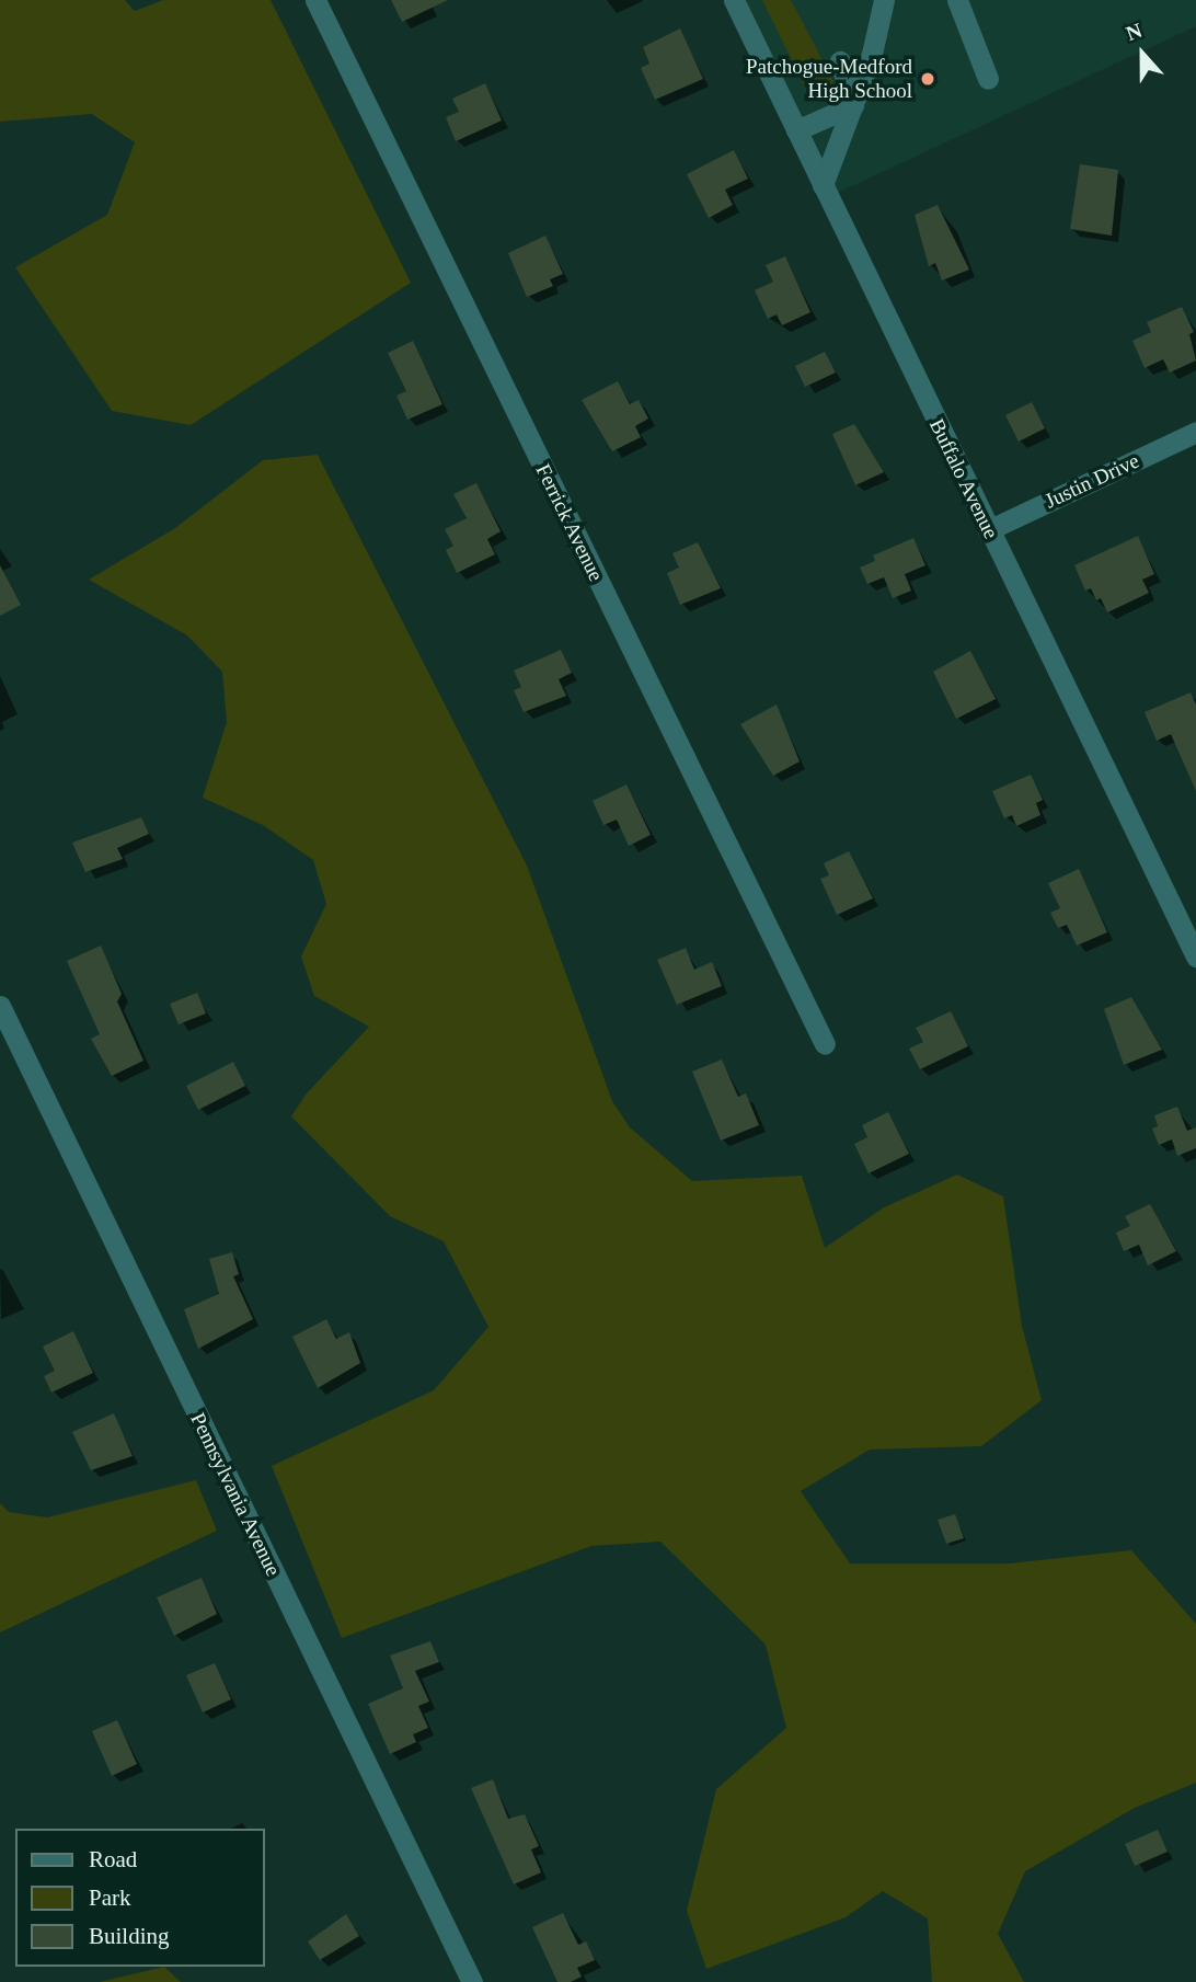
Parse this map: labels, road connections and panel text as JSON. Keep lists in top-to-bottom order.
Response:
{
  "streets": {
    "street": [
      "Buffalo Avenue",
      "Justin Drive",
      "Ferrick Avenue",
      "Pennsylvania Avenue"
    ]
  },
  "crossings": [
    ["Buffalo Avenue", "Justin Drive"]
  ],
  "places": ["Patchogue-Medford High School"],
  "legend": ["Road", "Park", "Building"],
  "north": "top"
}
